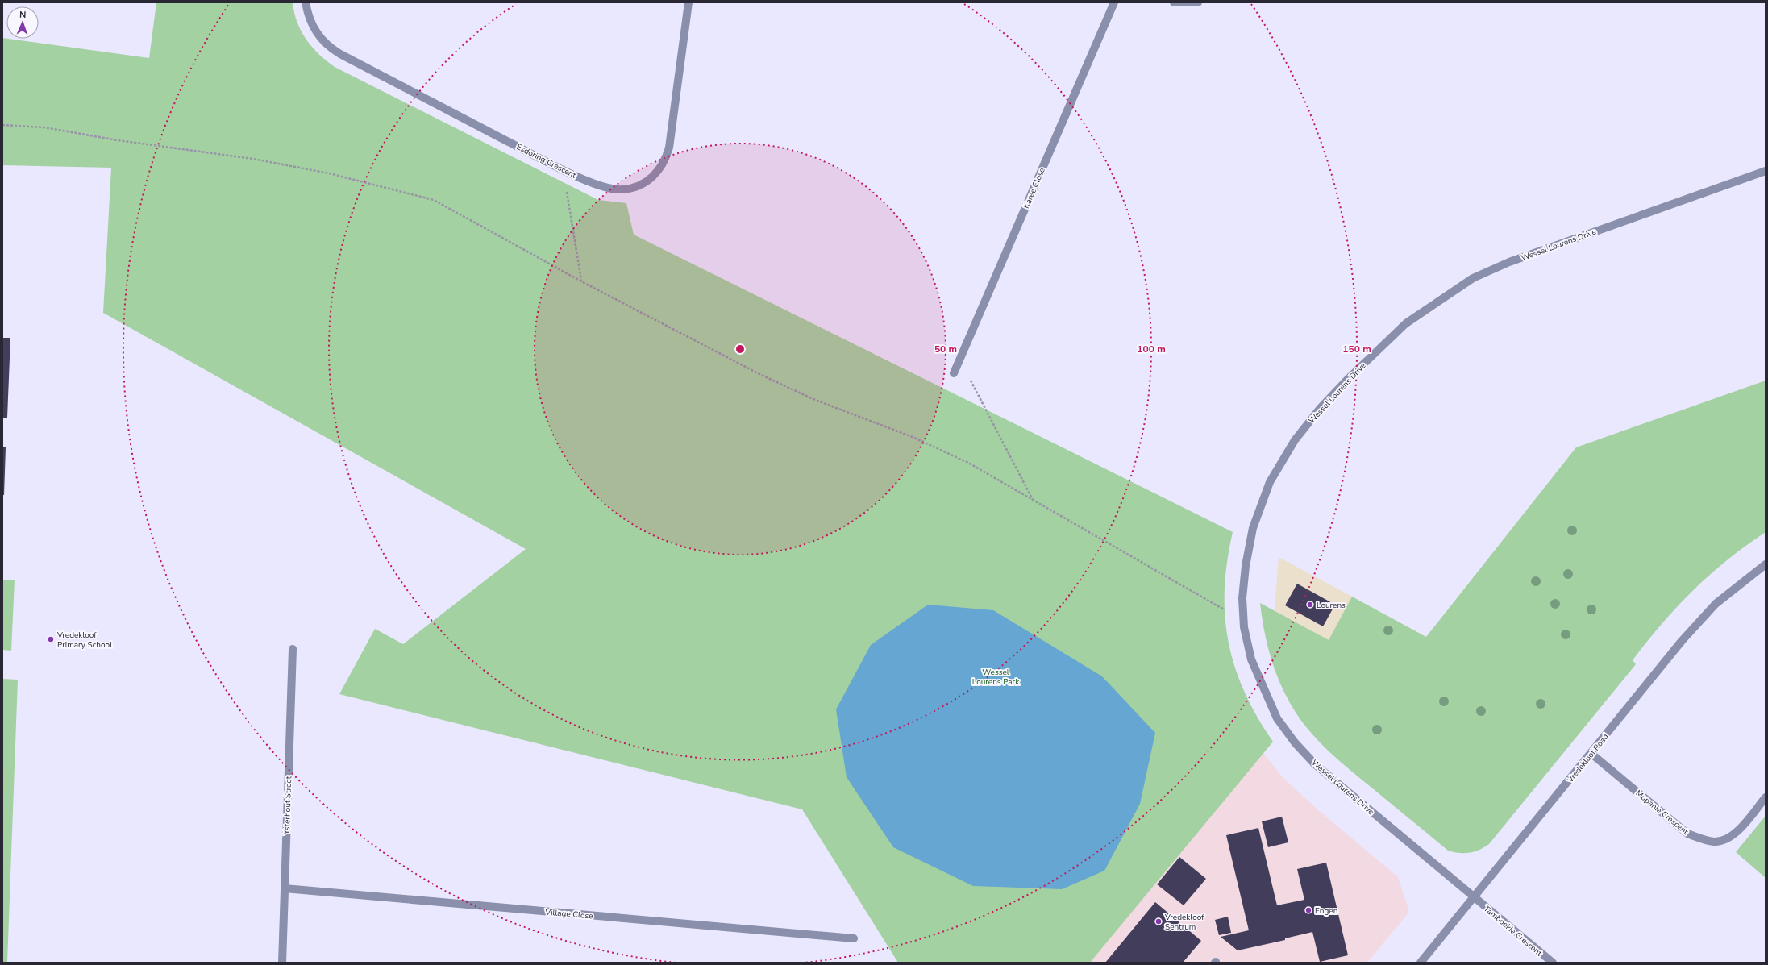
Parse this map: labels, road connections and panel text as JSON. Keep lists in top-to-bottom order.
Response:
{
  "streets": {
    "street": [
      "Esdoring Crescent",
      "Karee Close",
      "Wessel Lourens Drive",
      "Vredekloof Road",
      "Ysterhout Street",
      "Mopanie Crescent",
      "Village Close",
      "Tamboekie Crescent"
    ]
  },
  "crossings": [
    ["Wessel Lourens Drive", "Vredekloof Road"],
    ["Wessel Lourens Drive", "Tamboekie Crescent"],
    ["Vredekloof Road", "Mopanie Crescent"],
    ["Vredekloof Road", "Tamboekie Crescent"],
    ["Ysterhout Street", "Village Close"]
  ],
  "parks": ["Wessel Lourens Park"],
  "places": [
    "Lourens",
    "Vredekloof Primary School",
    "Engen",
    "Vredekloof Sentrum"
  ],
  "north": "top",
  "rings": ["50 m", "100 m", "150 m"]
}
